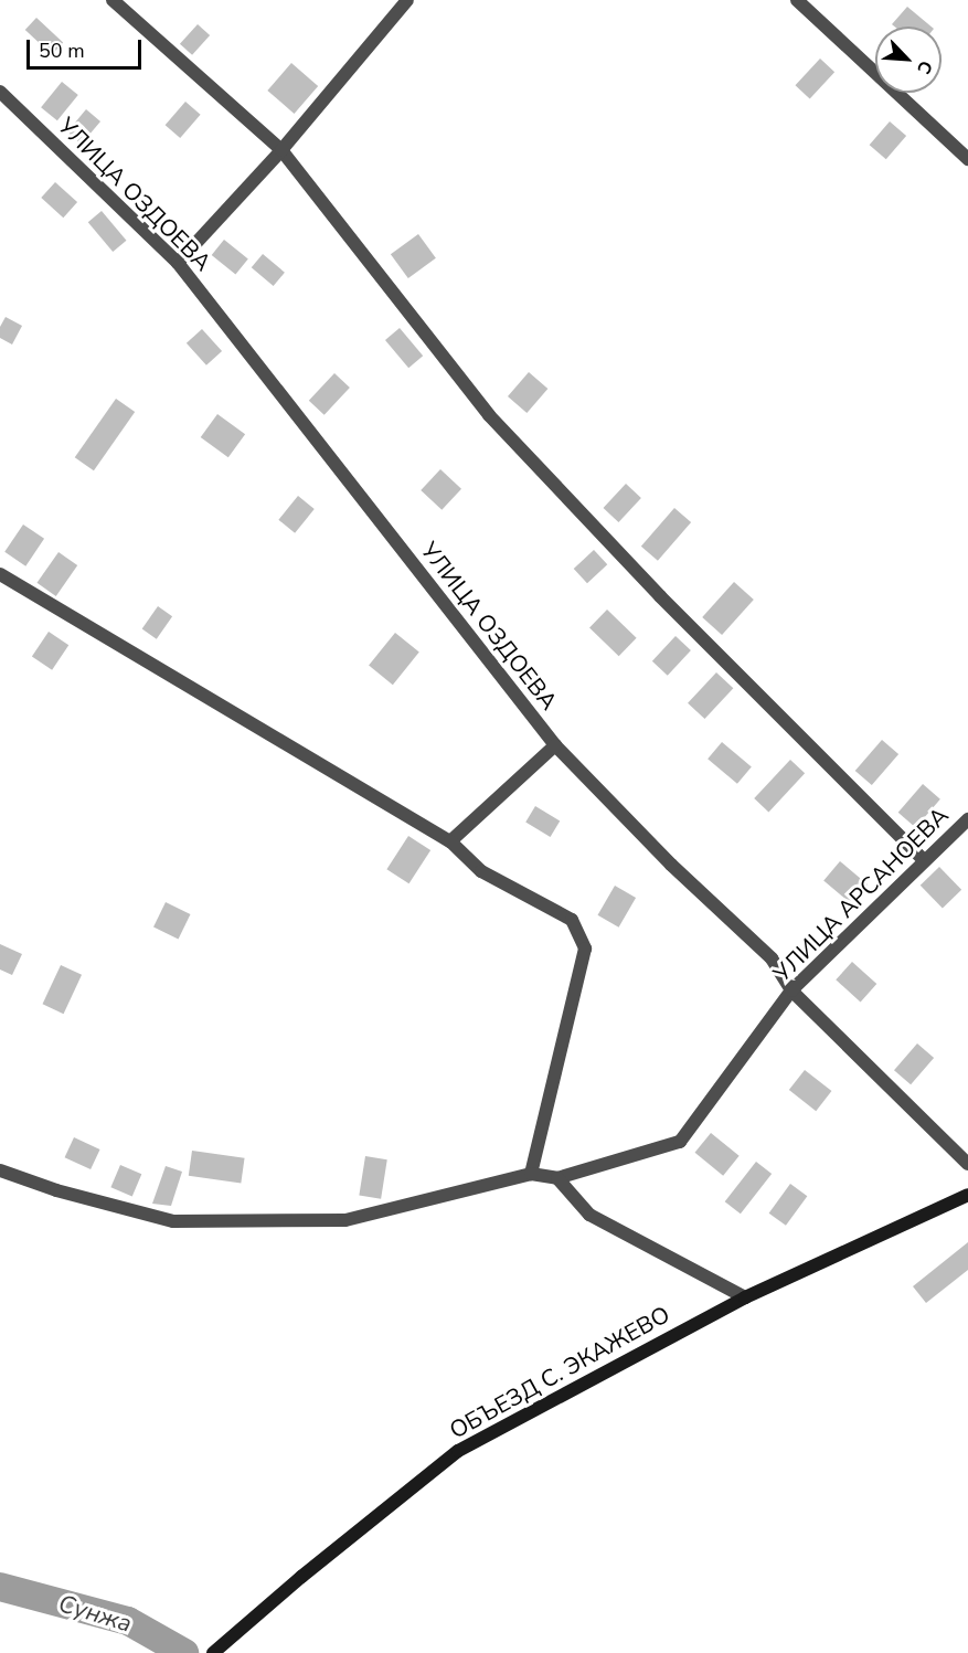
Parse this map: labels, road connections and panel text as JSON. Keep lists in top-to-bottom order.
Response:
{
  "streets": {
    "main road": ["ОБЪЕЗД С. ЭКАЖЕВО"],
    "street": ["УЛИЦА ОЗДОЕВА", "УЛИЦА АРСАНОЕВА"]
  },
  "crossings": [
    ["УЛИЦА ОЗДОЕВА", "УЛИЦА АРСАНОЕВА"]
  ],
  "water": ["Сунжа"],
  "scale_bar": "50 m",
  "north": "bottom right"
}
